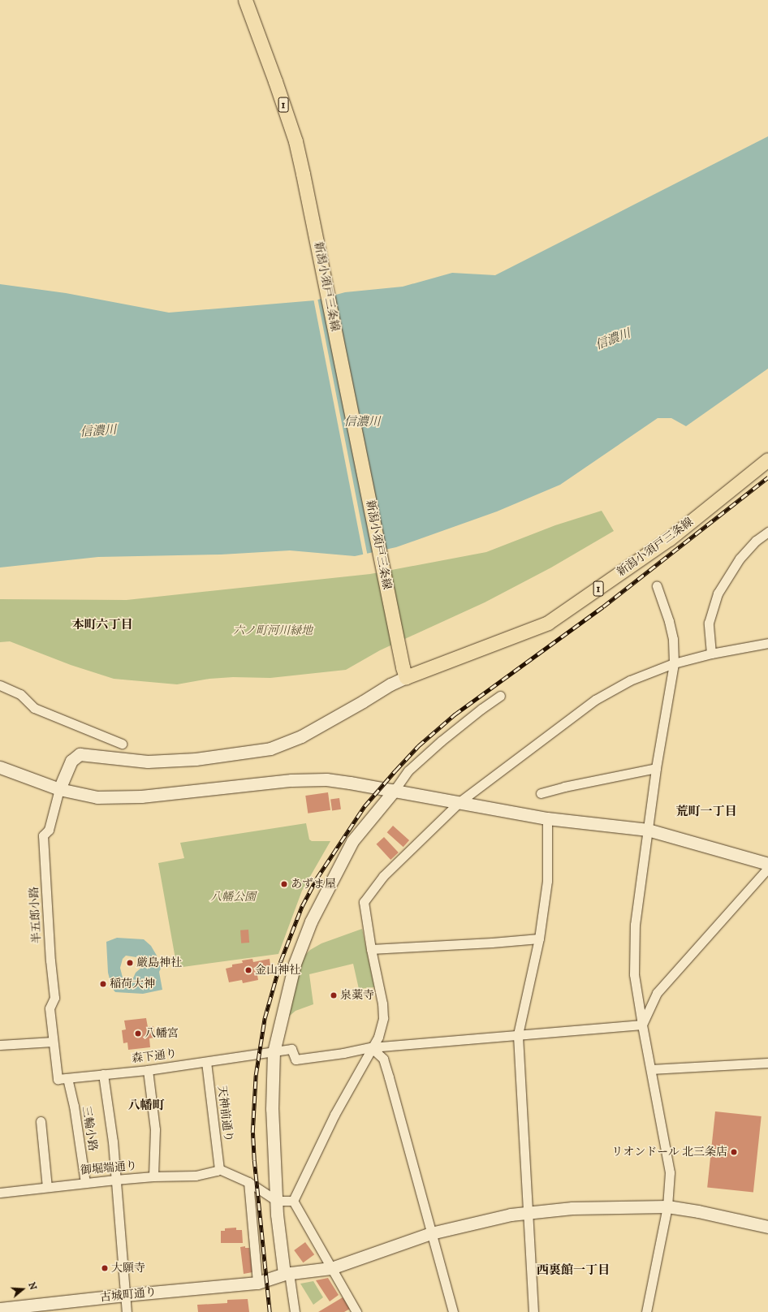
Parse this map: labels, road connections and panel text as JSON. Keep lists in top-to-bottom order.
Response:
{
  "streets": {
    "main road": ["1", "新潟小須戸三条線"],
    "street": [
      "半五郎小路",
      "森下通り",
      "天神前通り",
      "三輪小路",
      "御堀端通り",
      "古城町通り"
    ]
  },
  "crossings": [
    ["森下通り", "天神前通り"],
    ["森下通り", "三輪小路"],
    ["天神前通り", "御堀端通り"],
    ["三輪小路", "御堀端通り"]
  ],
  "districts": [
    "本町六丁目",
    "荒町一丁目",
    "八幡町",
    "西裏館一丁目"
  ],
  "water": ["信濃川"],
  "parks": ["六ノ町河川緑地", "八幡公園"],
  "places": [
    "あずま屋",
    "厳島神社",
    "金山神社",
    "稲荷大神",
    "泉薬寺",
    "八幡宮",
    "リオンドール 北三条店",
    "大願寺"
  ],
  "north": "right"
}
